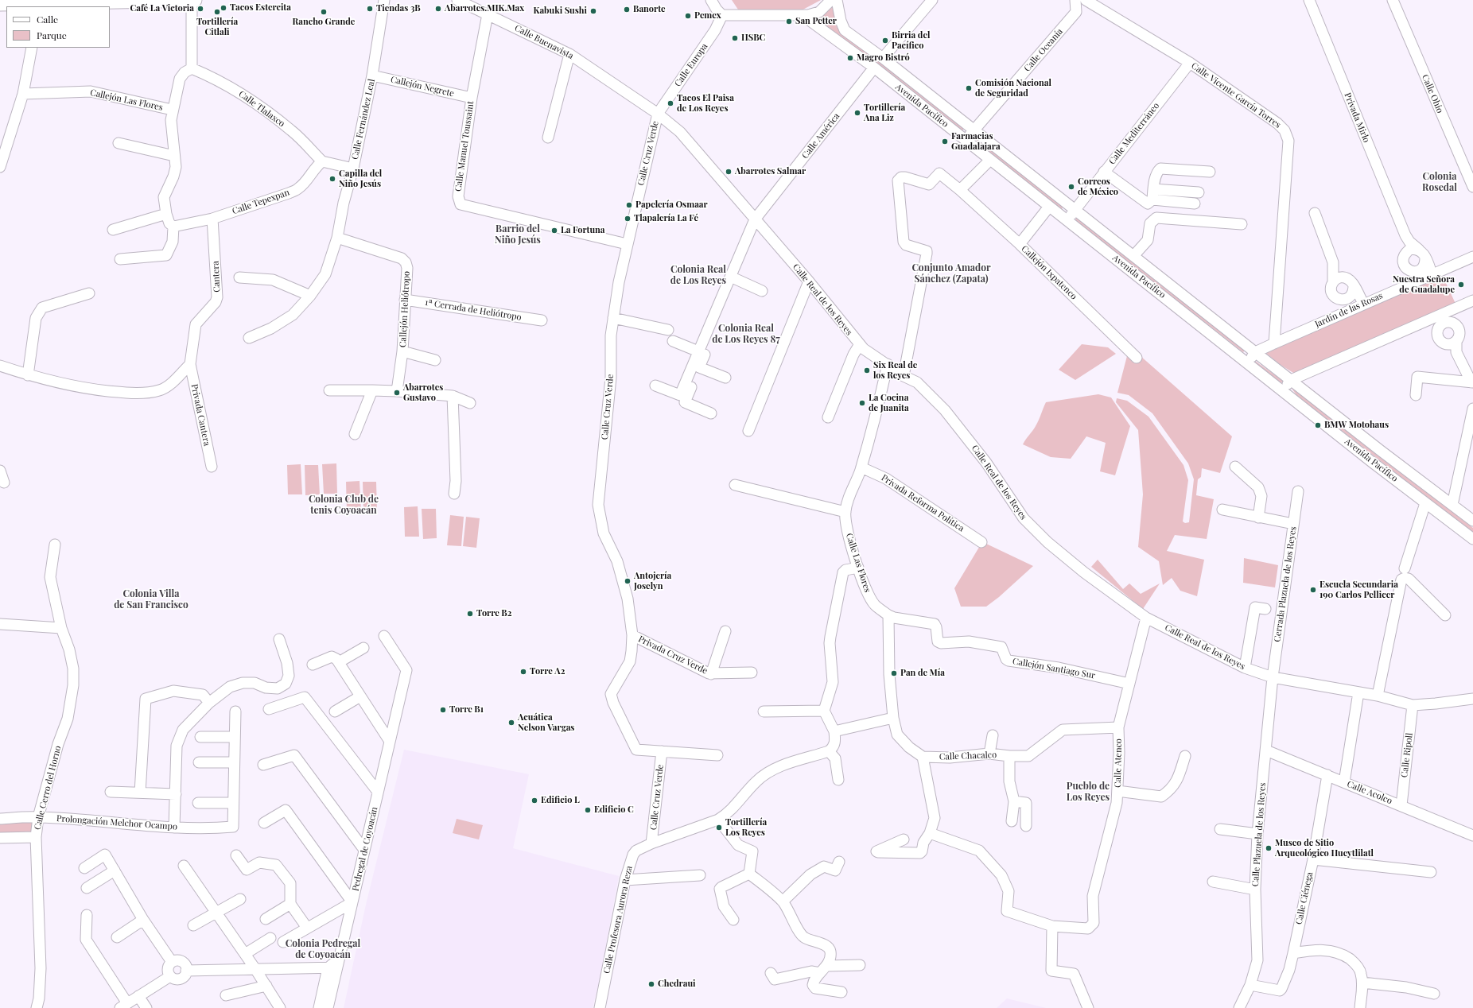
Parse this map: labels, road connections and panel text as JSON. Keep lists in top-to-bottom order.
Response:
{
  "streets": {
    "street": [
      "Calle Buenavista",
      "Calle Oceanía",
      "Calle Europa",
      "Callejón Negrete",
      "Calle Ohio",
      "Calle Vicente García Torres",
      "Callejón Las Flores",
      "Avenida Pacífico",
      "Calle Tlalaxco",
      "Privada Mirlo",
      "Calle Fernández Leal",
      "Calle Mediterráneo",
      "Calle América",
      "Calle Manuel Toussaint",
      "Calle Cruz Verde",
      "Calle Tepexpan",
      "Callejón Ixpatenco",
      "Cantera",
      "Calle Real de los Reyes",
      "Callejón Heliótropo",
      "1ª Cerrada de Heliótropo",
      "Jardín de las Rosas",
      "Privada Cantera",
      "Privada Reforma Política",
      "Calle Las Flores",
      "Cerrada Plazuela de los Reyes",
      "Privada Cruz Verde",
      "Callejón Santiago Sur",
      "Calle Ripoll",
      "Calle Chacalco",
      "Calle Atenco",
      "Calle Cerro del Horno",
      "Calle Acolco",
      "Prolongación Melchor Ocampo",
      "Calle Plazuela de los Reyes",
      "Pedregal de Coyoacán",
      "Calle Ciénega",
      "Calle Profesora Aurora Reza"
    ]
  },
  "crossings": [
    ["Calle Buenavista", "Calle Europa"],
    ["Calle Buenavista", "Calle Manuel Toussaint"],
    ["Calle Buenavista", "Calle Cruz Verde"],
    ["Calle Buenavista", "Calle Real de los Reyes"],
    ["Calle Oceanía", "Avenida Pacífico"],
    ["Calle Europa", "Calle Cruz Verde"],
    ["Calle Europa", "Calle Real de los Reyes"],
    ["Callejón Negrete", "Calle Fernández Leal"],
    ["Callejón Negrete", "Calle Manuel Toussaint"],
    ["Calle Vicente García Torres", "Calle Mediterráneo"],
    ["Calle Vicente García Torres", "Jardín de las Rosas"],
    ["Avenida Pacífico", "Calle Mediterráneo"],
    ["Avenida Pacífico", "Calle América"],
    ["Avenida Pacífico", "Jardín de las Rosas"],
    ["Calle Tlalaxco", "Calle Tepexpan"],
    ["Privada Mirlo", "Jardín de las Rosas"],
    ["Calle Fernández Leal", "Callejón Heliótropo"],
    ["Calle América", "Calle Real de los Reyes"],
    ["Calle Manuel Toussaint", "Calle Cruz Verde"],
    ["Calle Cruz Verde", "Calle Real de los Reyes"],
    ["Calle Cruz Verde", "Privada Cruz Verde"],
    ["Calle Cruz Verde", "Calle Profesora Aurora Reza"],
    ["Calle Tepexpan", "Cantera"],
    ["Callejón Ixpatenco", "Calle Real de los Reyes"],
    ["Cantera", "Privada Cantera"],
    ["Calle Real de los Reyes", "Calle Las Flores"],
    ["Calle Real de los Reyes", "Cerrada Plazuela de los Reyes"],
    ["Calle Real de los Reyes", "Calle Ripoll"],
    ["Calle Real de los Reyes", "Calle Atenco"],
    ["Calle Real de los Reyes", "Calle Plazuela de los Reyes"],
    ["Callejón Heliótropo", "1ª Cerrada de Heliótropo"],
    ["Privada Reforma Política", "Calle Las Flores"],
    ["Calle Las Flores", "Callejón Santiago Sur"],
    ["Cerrada Plazuela de los Reyes", "Calle Plazuela de los Reyes"],
    ["Callejón Santiago Sur", "Calle Atenco"],
    ["Calle Ripoll", "Calle Acolco"],
    ["Calle Chacalco", "Calle Atenco"],
    ["Calle Cerro del Horno", "Prolongación Melchor Ocampo"],
    ["Calle Acolco", "Calle Plazuela de los Reyes"],
    ["Calle Acolco", "Calle Ciénega"],
    ["Calle Plazuela de los Reyes", "Calle Ciénega"]
  ],
  "districts": [
    "Colonia Rosedal",
    "Barrio del Niño Jesús",
    "Conjunto Amador Sánchez (Zapata)",
    "Colonia Real de Los Reyes",
    "Colonia Real de Los Reyes 87",
    "Colonia Club de tenis Coyoacán",
    "Colonia Villa de San Francisco",
    "Pueblo de Los Reyes",
    "Colonia Pedregal de Coyoacán"
  ],
  "places": [
    "Tacos Estercita",
    "Café La Victoria",
    "Tiendas 3B",
    "Abarrotes.MIK.Max",
    "Banorte",
    "Kabuki Sushi",
    "Tortillería Citlali",
    "Rancho Grande",
    "Pemex",
    "San Petter",
    "HSBC",
    "Birria del Pacífico",
    "Magro Bistró",
    "Comisión Nacional de Seguridad",
    "Tacos El Paisa de Los Reyes",
    "Tortillería Ana Liz",
    "Farmacias Guadalajara",
    "Abarrotes Salmar",
    "Capilla del Niño Jesús",
    "Correos de México",
    "Papelería Osmaar",
    "Tlapalería La Fé",
    "La Fortuna",
    "Nuestra Señora de Guadalupe",
    "Six Real de los Reyes",
    "Abarrotes Gustavo",
    "La Cocina de Juanita",
    "BMW Motohaus",
    "Antojería Joselyn",
    "Escuela Secundaria 190 Carlos Pellicer",
    "Torre B2",
    "Torre A2",
    "Pan de Mía",
    "Torre B1",
    "Acuática Nelson Vargas",
    "Edificio L",
    "Edificio C",
    "Tortillería Los Reyes",
    "Museo de Sitio Arqueológico Hueytlilatl",
    "Chedraui"
  ],
  "legend": ["Calle", "Parque"]
}
